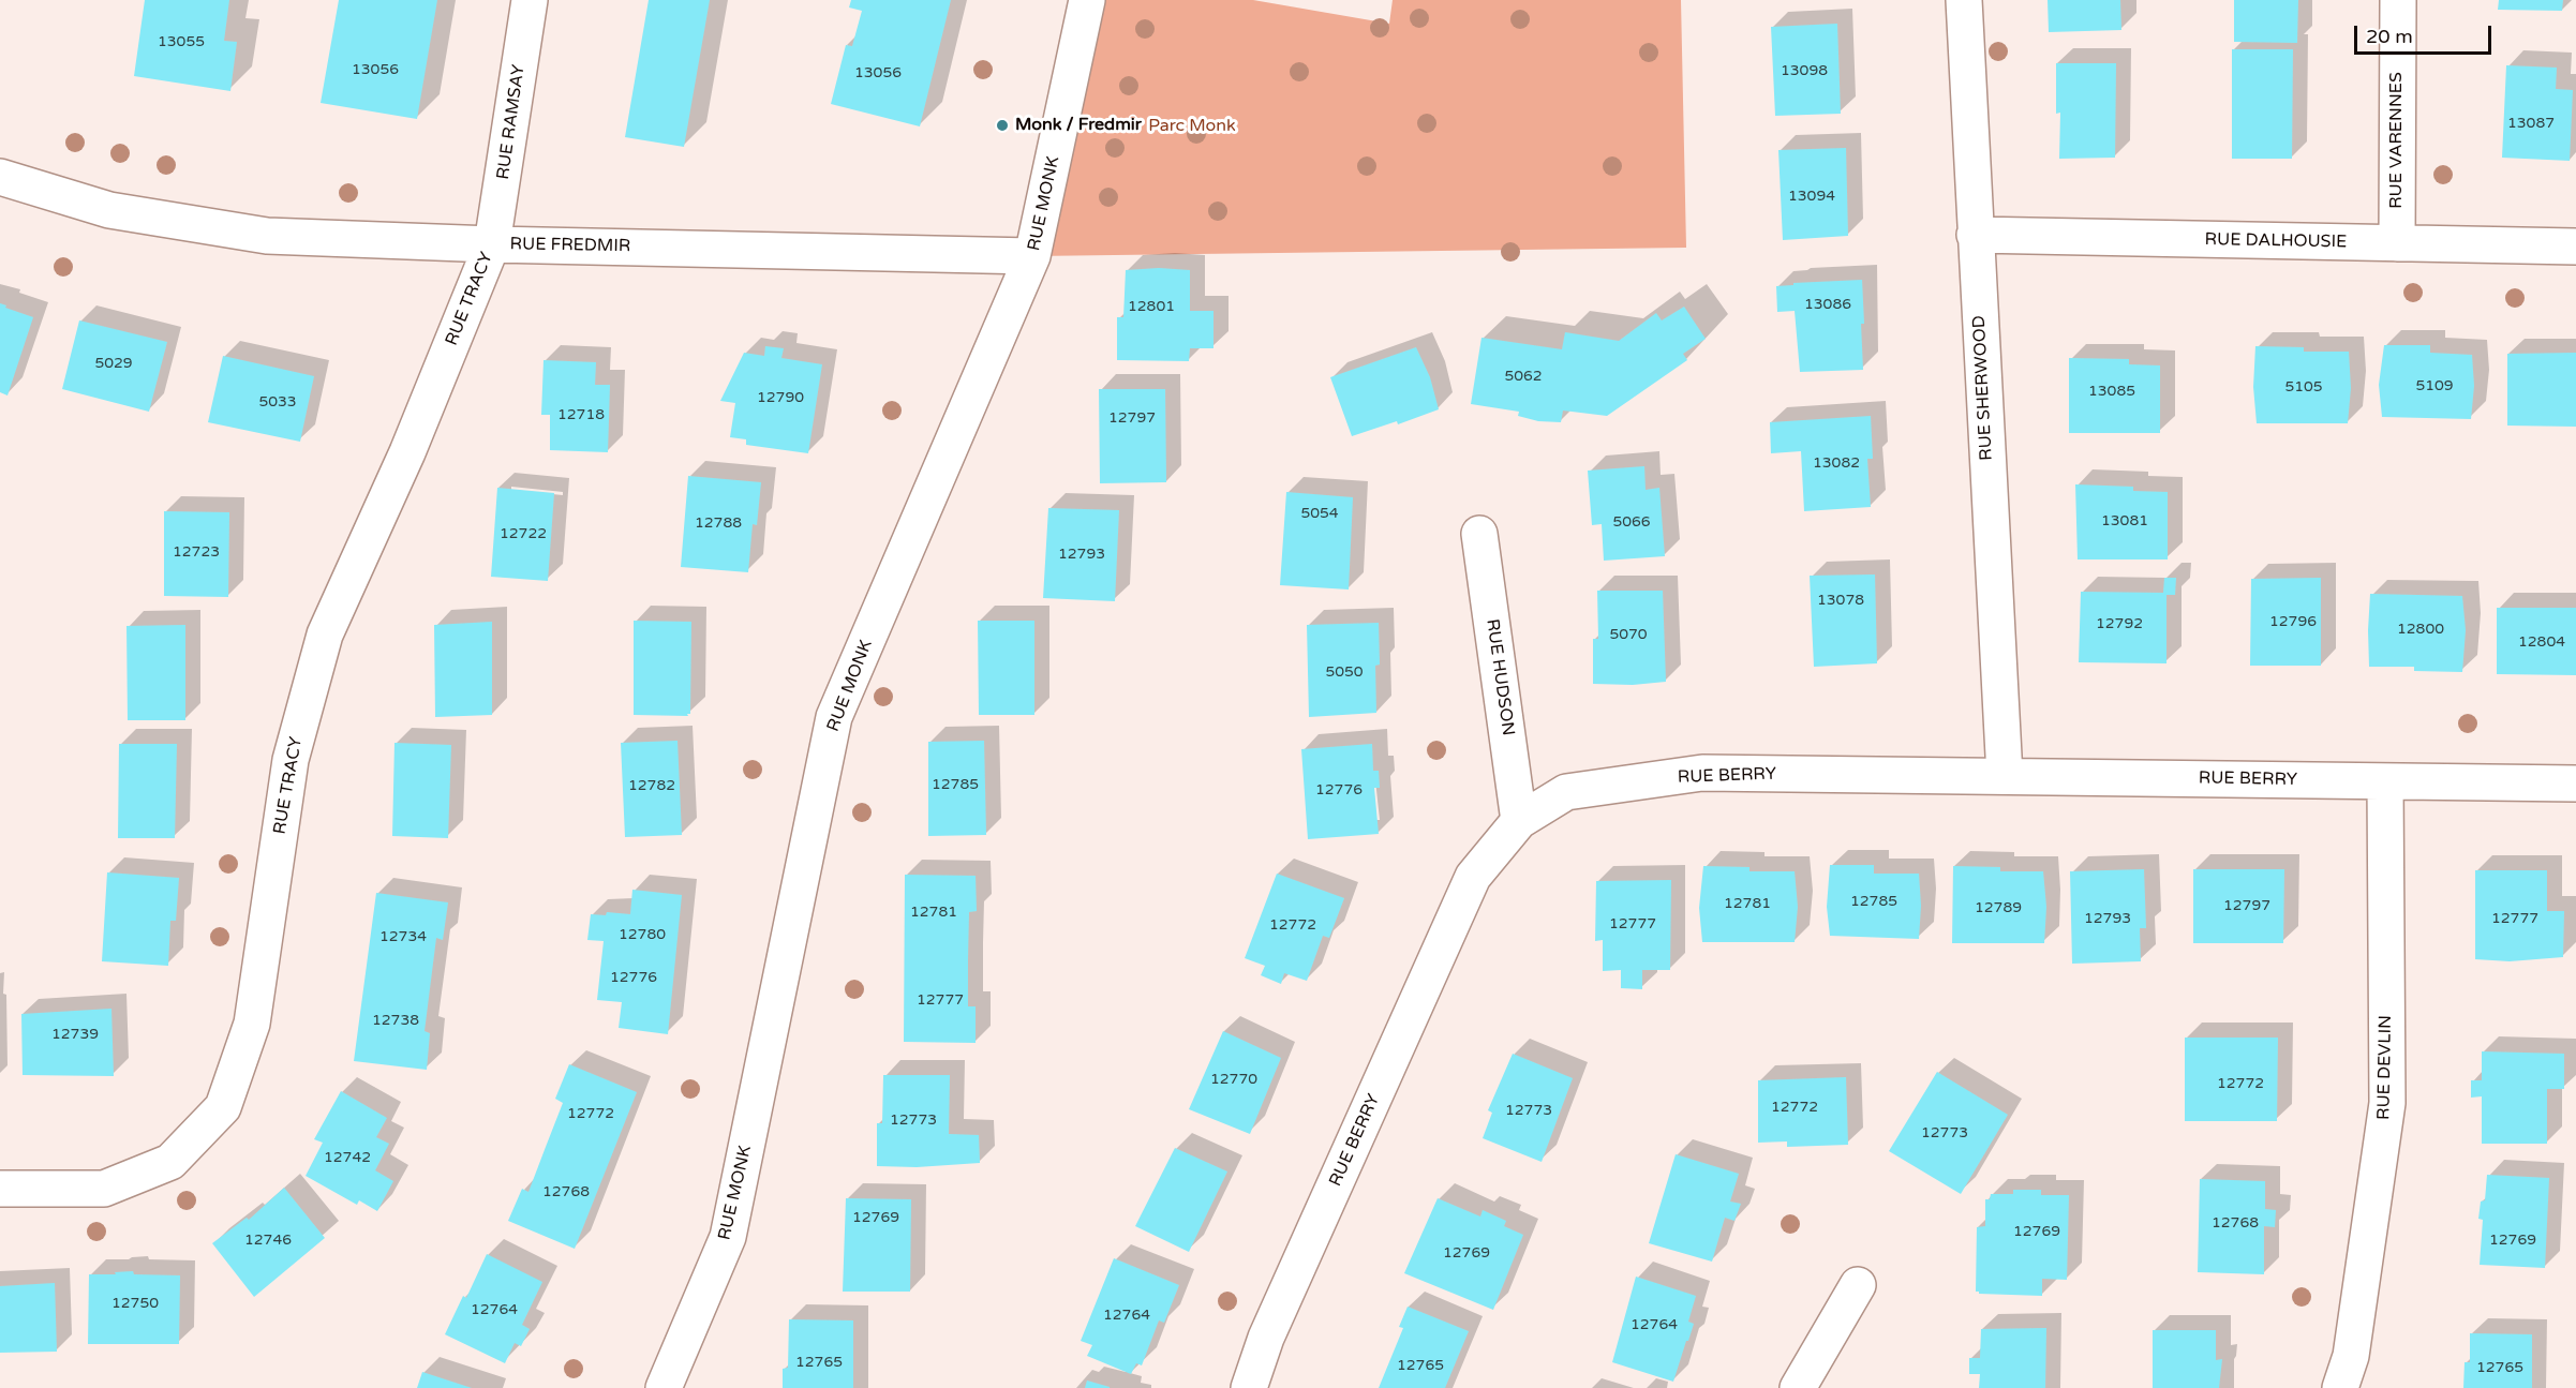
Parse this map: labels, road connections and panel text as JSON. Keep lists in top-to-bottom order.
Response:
{
  "streets": {
    "street": [
      "RUE RAMSAY",
      "RUE VARENNES",
      "RUE MONK",
      "RUE DALHOUSIE",
      "RUE FREDMIR",
      "RUE TRACY",
      "RUE SHERWOOD",
      "RUE HUDSON",
      "RUE BERRY",
      "RUE DEVLIN"
    ]
  },
  "crossings": [
    ["RUE RAMSAY", "RUE FREDMIR"],
    ["RUE RAMSAY", "RUE TRACY"],
    ["RUE VARENNES", "RUE DALHOUSIE"],
    ["RUE MONK", "RUE FREDMIR"],
    ["RUE DALHOUSIE", "RUE SHERWOOD"],
    ["RUE FREDMIR", "RUE TRACY"],
    ["RUE SHERWOOD", "RUE BERRY"],
    ["RUE HUDSON", "RUE BERRY"],
    ["RUE BERRY", "RUE DEVLIN"]
  ],
  "parks": ["Parc Monk"],
  "places": ["Monk / Fredmir"],
  "house_numbers": [
    "13055",
    "13056",
    "13098",
    "13056",
    "13087",
    "13094",
    "13086",
    "12801",
    "5029",
    "5062",
    "5109",
    "5105",
    "13085",
    "12790",
    "5033",
    "12718",
    "12797",
    "13082",
    "5054",
    "13081",
    "5066",
    "12788",
    "12722",
    "12723",
    "12793",
    "13078",
    "12796",
    "12792",
    "12800",
    "5070",
    "12804",
    "5050",
    "12785",
    "12782",
    "12776",
    "12785",
    "12781",
    "12797",
    "12789",
    "12781",
    "12793",
    "12777",
    "12777",
    "12772",
    "12780",
    "12734",
    "12776",
    "12777",
    "12738",
    "12739",
    "12770",
    "12772",
    "12772",
    "12773",
    "12772",
    "12773",
    "12773",
    "12742",
    "12768",
    "12769",
    "12768",
    "12769",
    "12746",
    "12769",
    "12769",
    "12750",
    "12764",
    "12764",
    "12764",
    "12765",
    "12765",
    "12765"
  ],
  "scale_bar": "20 m"
}
